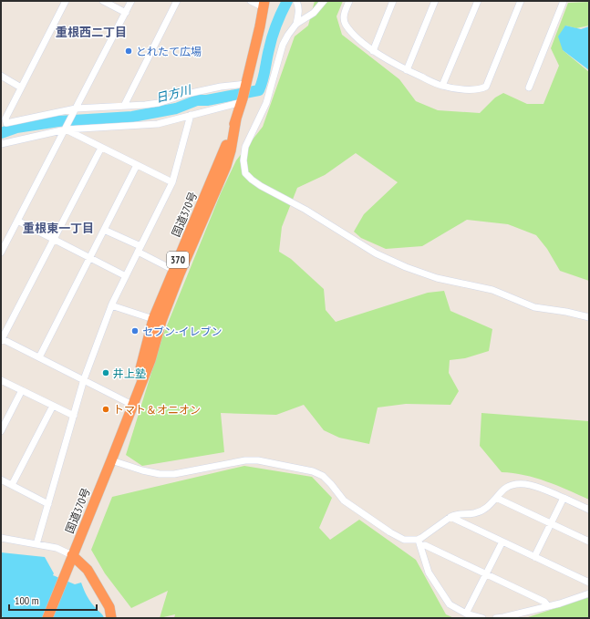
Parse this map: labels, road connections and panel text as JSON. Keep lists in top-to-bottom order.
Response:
{
  "streets": {
    "highway": ["国道370号", "370"]
  },
  "crossings": [
    ["国道370号", "370"]
  ],
  "districts": ["重根西二丁目", "重根東一丁目"],
  "water": ["日方川"],
  "places": [
    "とれたて広場",
    "セブン-イレブン",
    "井上塾",
    "トマト＆オニオン"
  ],
  "scale_bar": "100 m"
}
